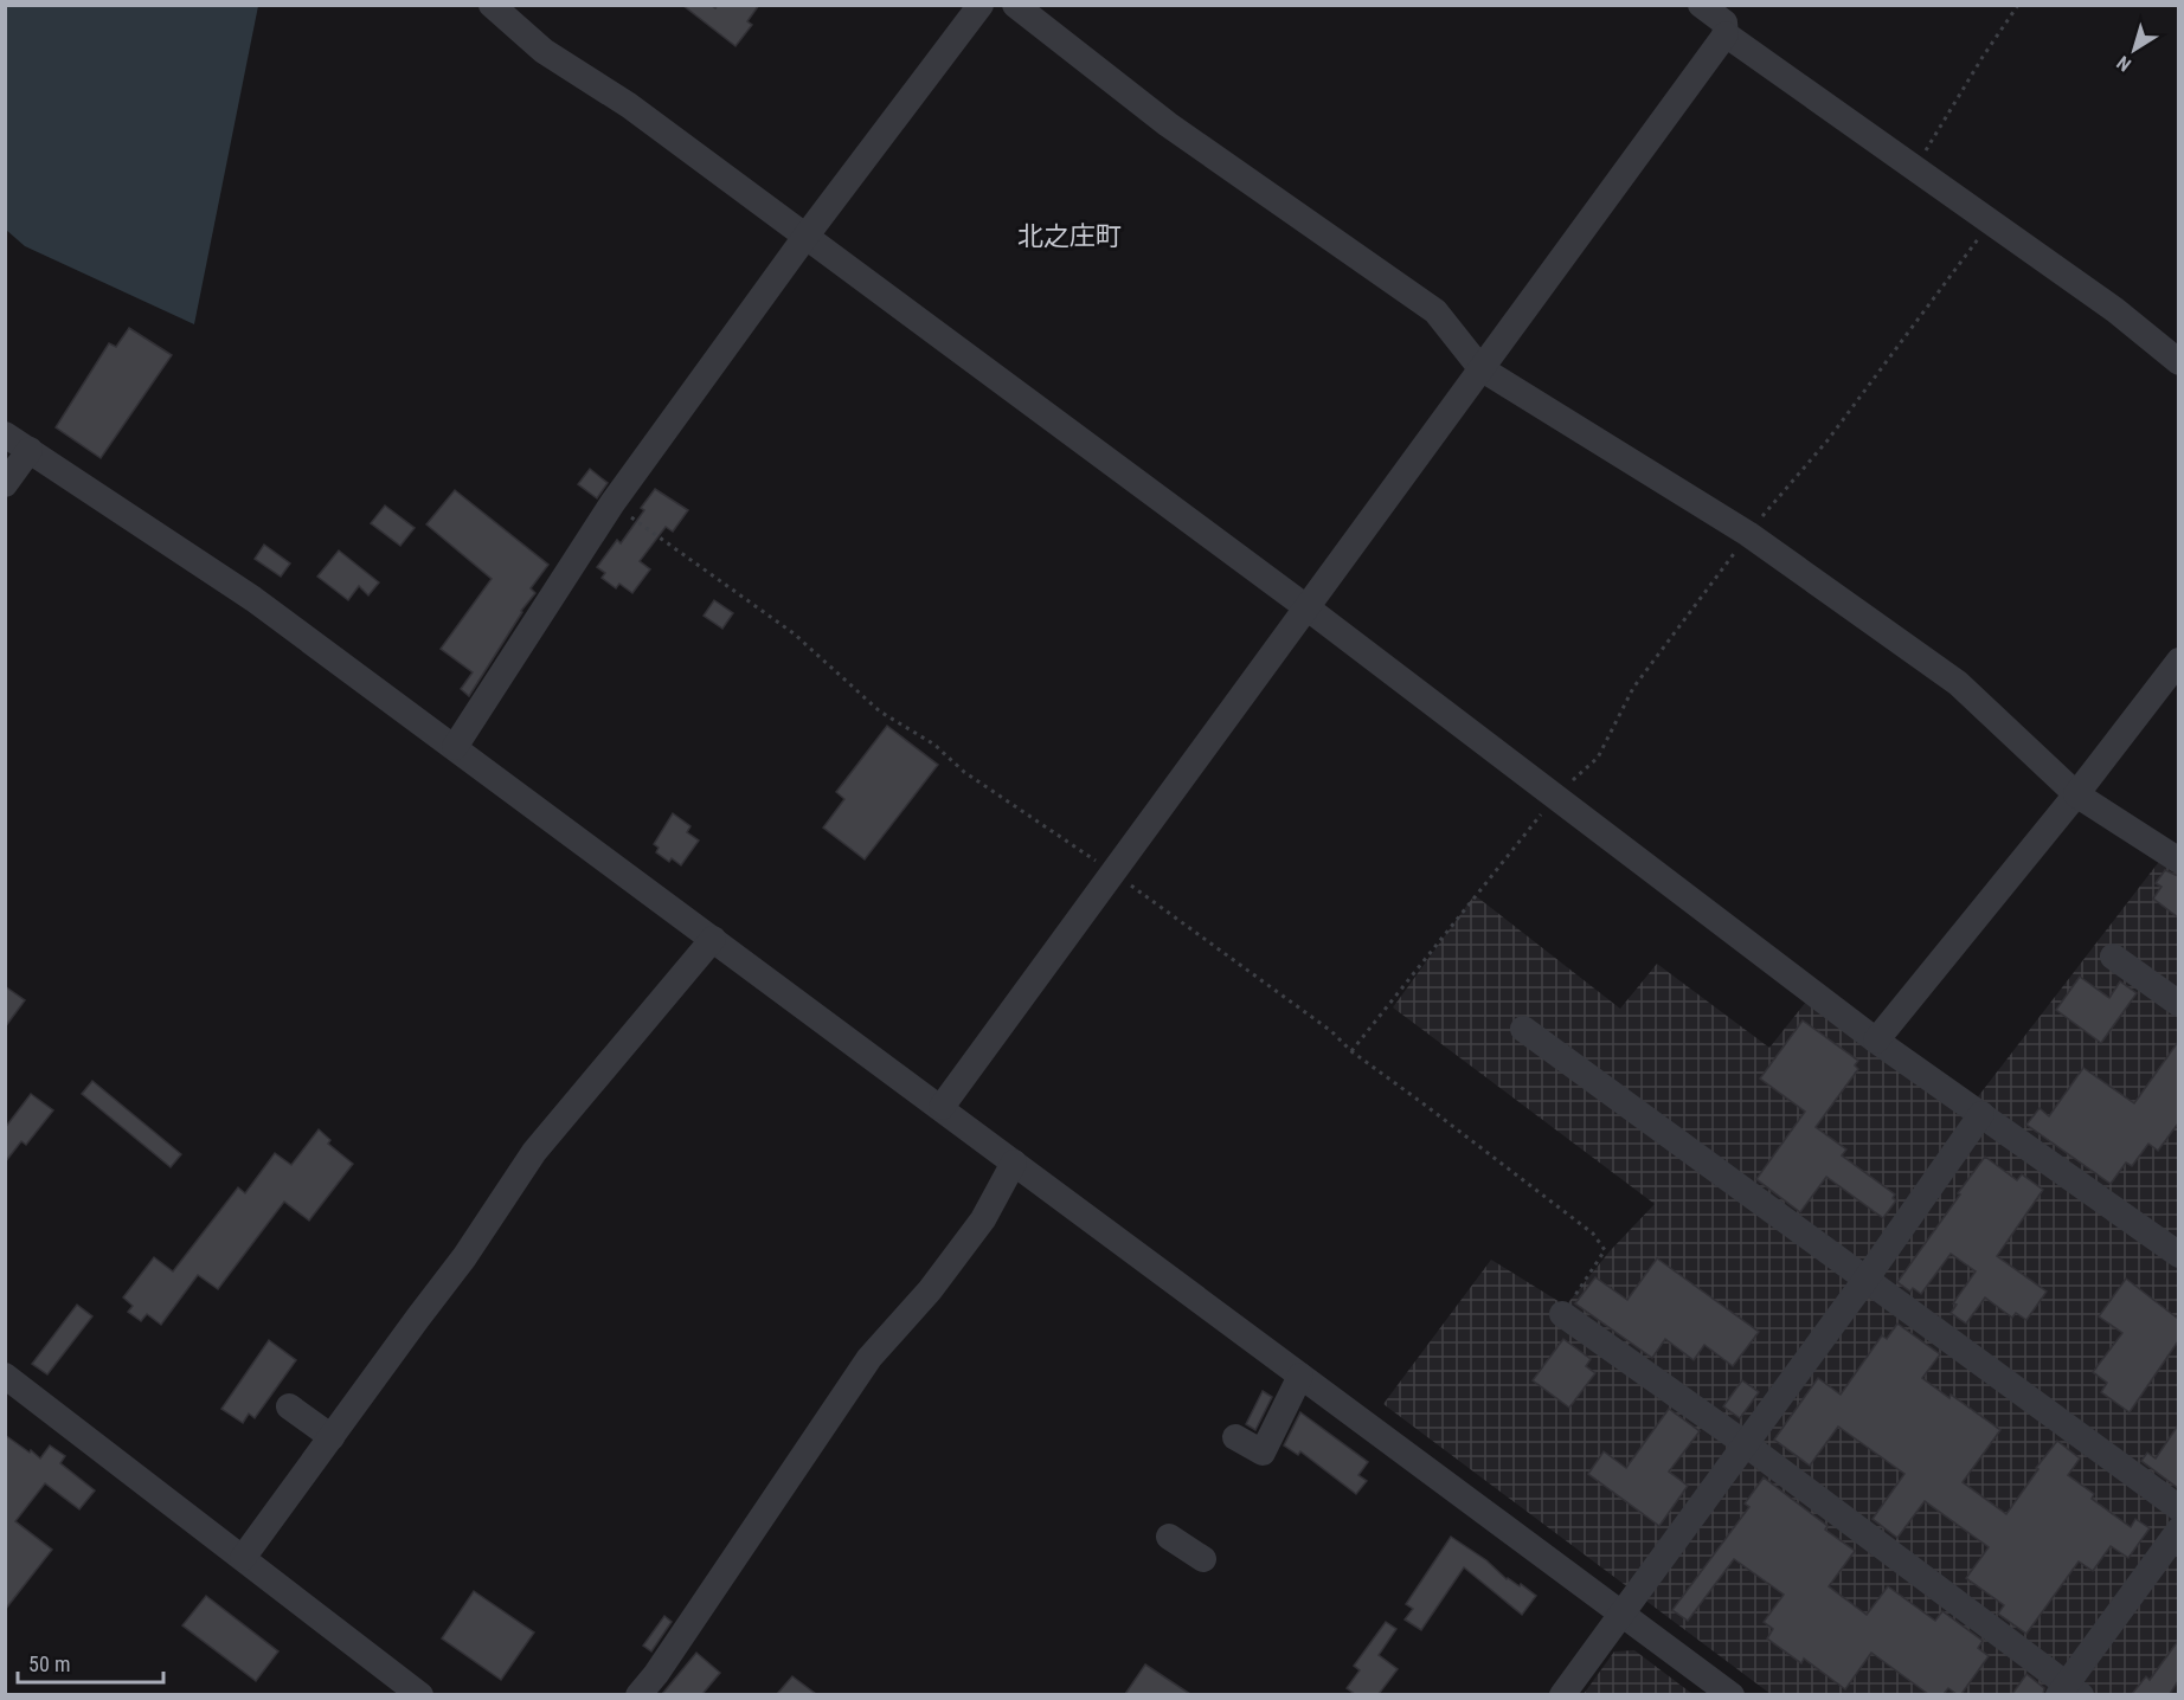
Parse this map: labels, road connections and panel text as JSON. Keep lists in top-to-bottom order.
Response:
{
  "districts": ["北之庄町"],
  "scale_bar": "50 m",
  "north": "bottom left"
}
